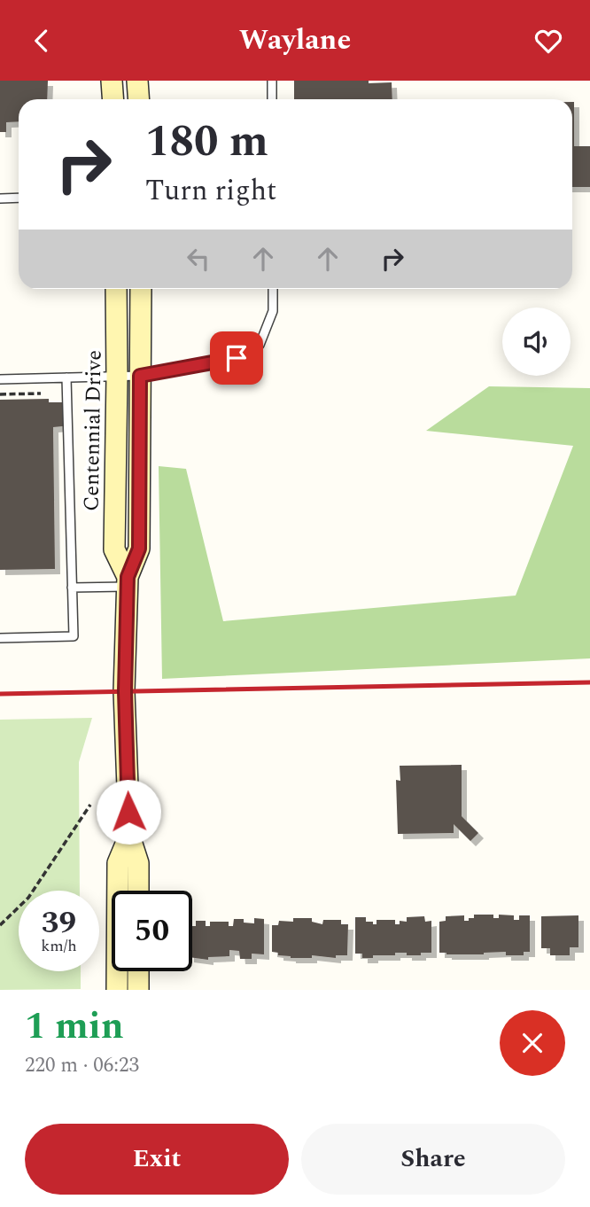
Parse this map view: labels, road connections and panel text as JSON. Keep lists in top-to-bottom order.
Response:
{
  "streets": {
    "main road": ["Centennial Drive"]
  },
  "page": {
    "header": "Waylane",
    "turn": ["180 m", "Turn right"],
    "speed": "39 km/h",
    "limit": "50",
    "heading": ["1 min", "220 m · 06:23"],
    "buttons": ["Exit", "Share"]
  }
}
